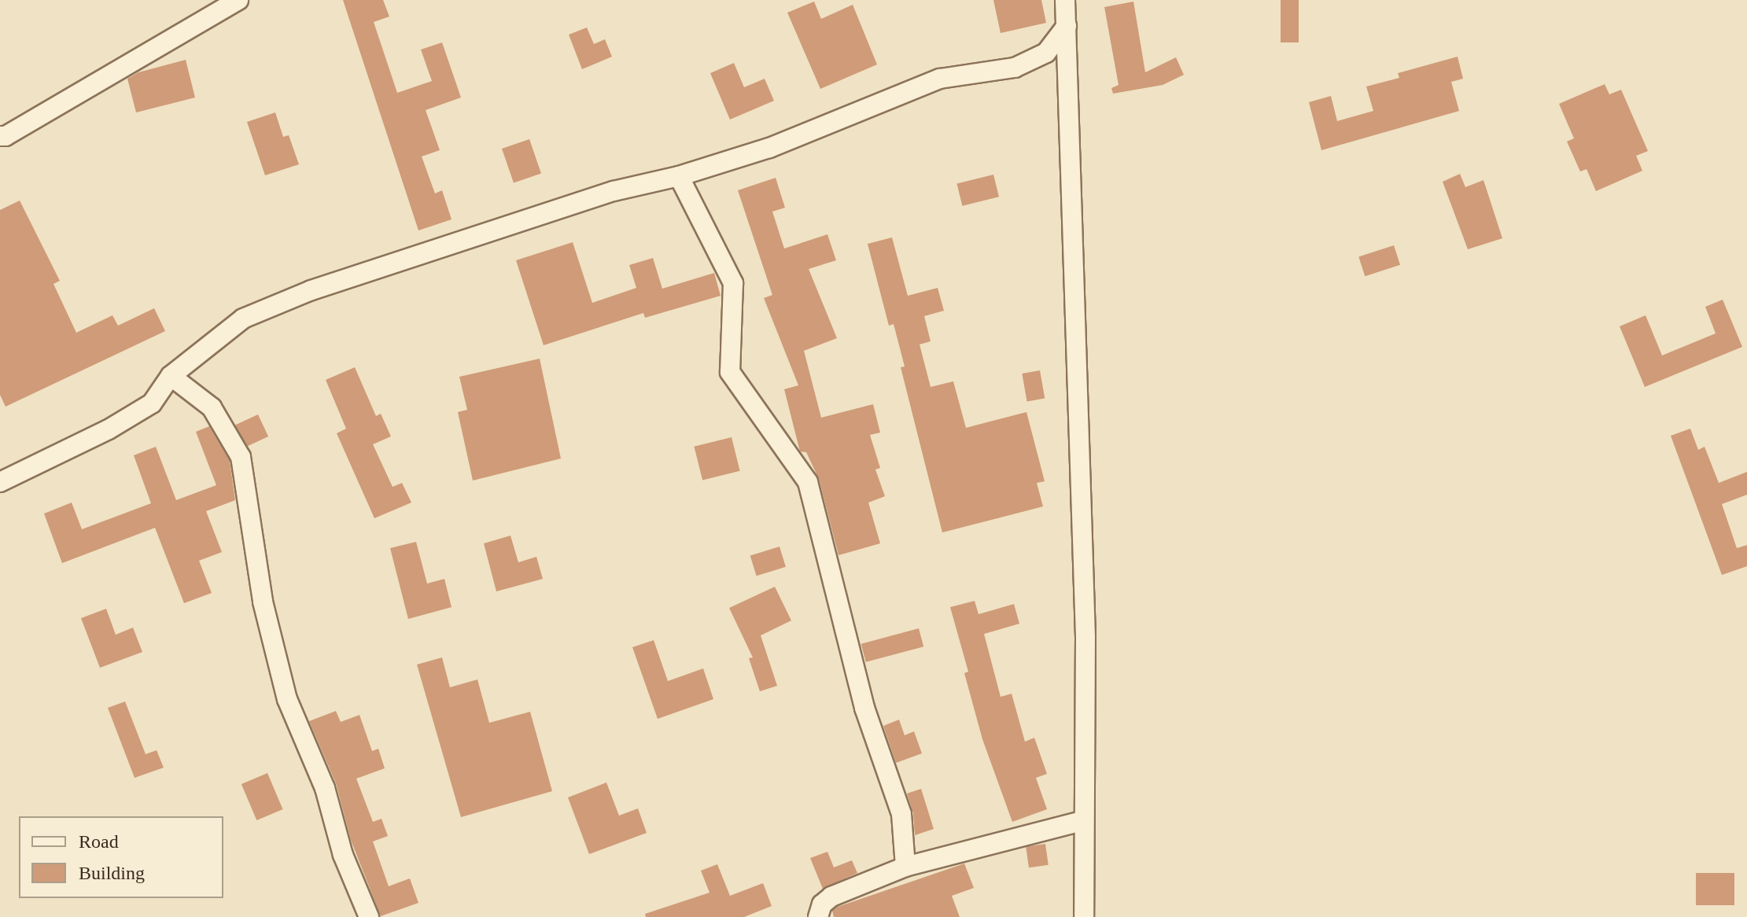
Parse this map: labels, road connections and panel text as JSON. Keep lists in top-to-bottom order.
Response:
{
  "legend": ["Road", "Building"]
}
